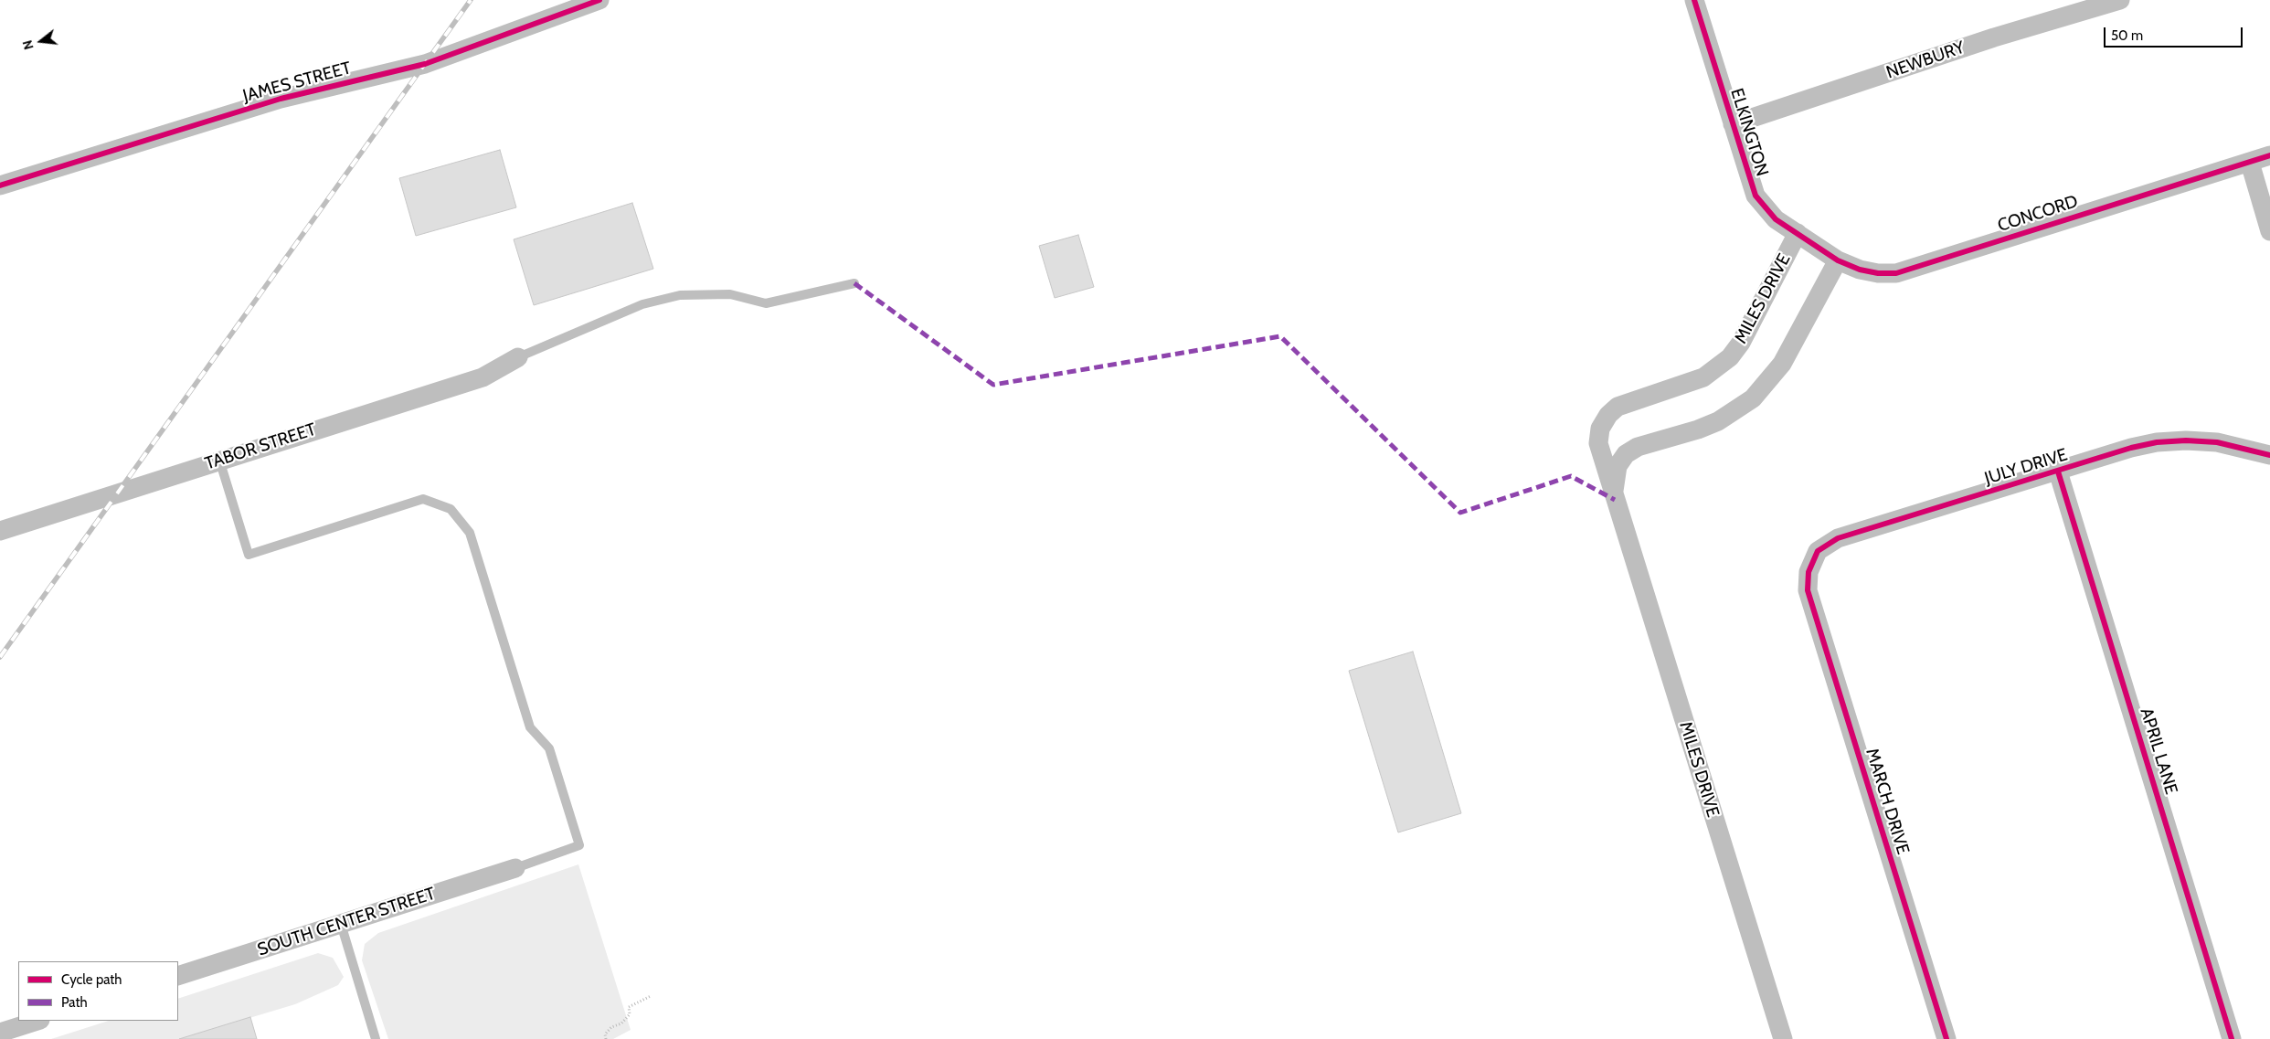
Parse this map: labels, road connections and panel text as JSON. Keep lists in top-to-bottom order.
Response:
{
  "streets": {
    "street": [
      "NEWBURY",
      "JAMES STREET",
      "ELKINGTON",
      "CONCORD",
      "MILES DRIVE",
      "TABOR STREET",
      "JULY DRIVE",
      "APRIL LANE",
      "MARCH DRIVE",
      "SOUTH CENTER STREET"
    ]
  },
  "crossings": [
    ["NEWBURY", "ELKINGTON"],
    ["ELKINGTON", "CONCORD"],
    ["ELKINGTON", "MILES DRIVE"],
    ["CONCORD", "MILES DRIVE"],
    ["JULY DRIVE", "APRIL LANE"],
    ["JULY DRIVE", "MARCH DRIVE"]
  ],
  "legend": ["Cycle path", "Path"],
  "scale_bar": "50 m",
  "north": "left"
}
